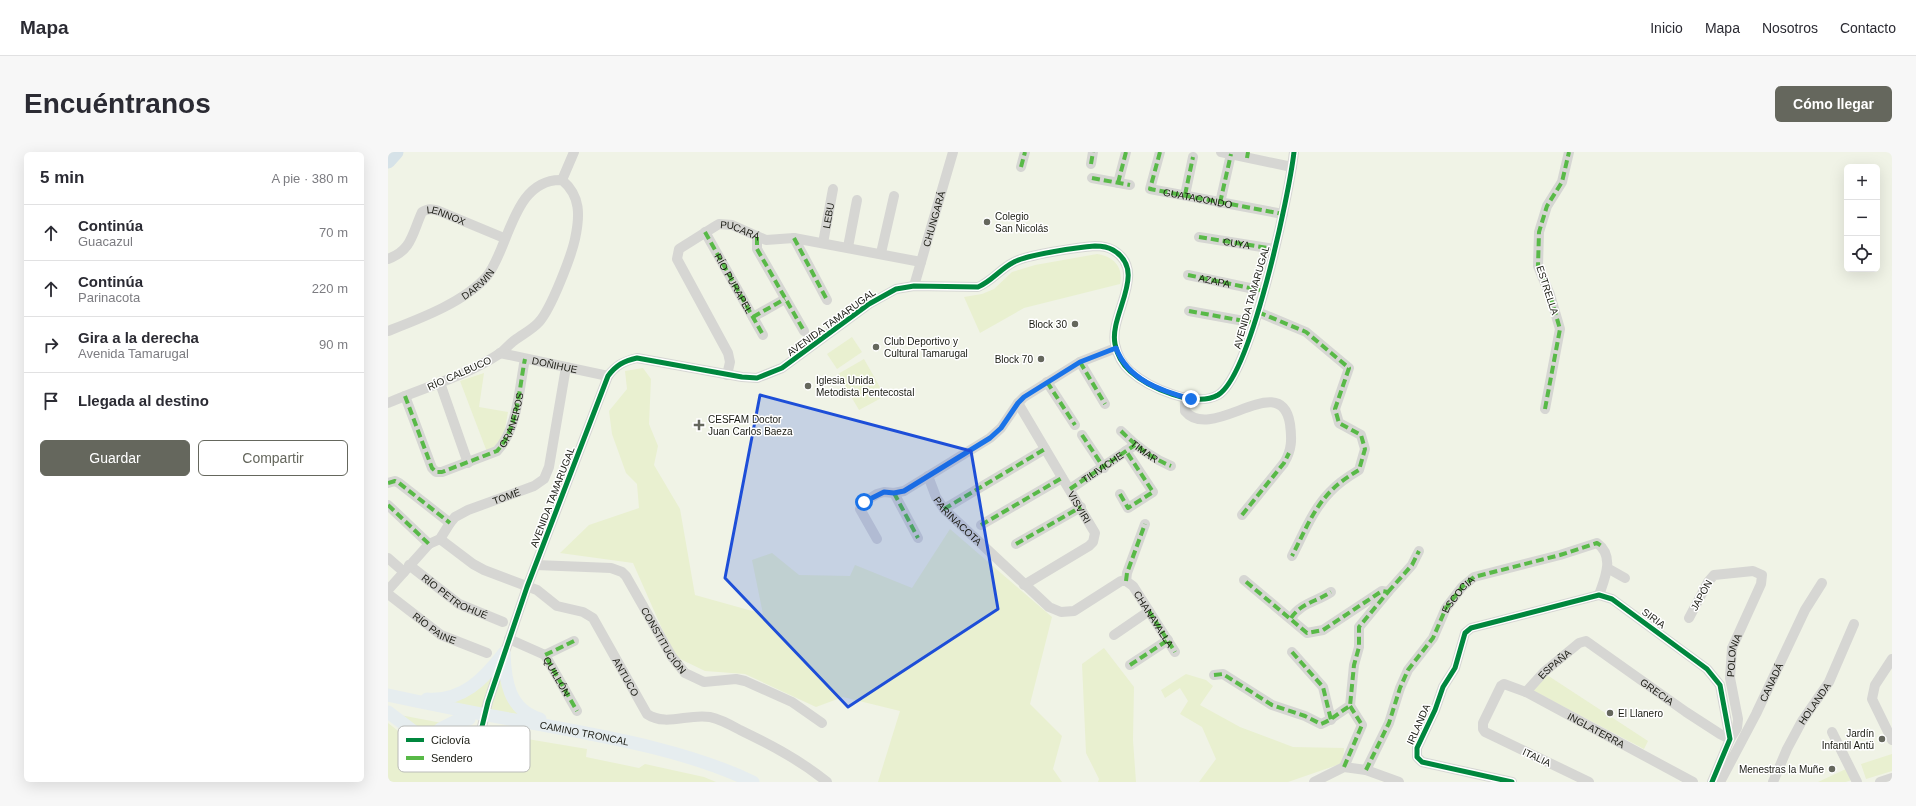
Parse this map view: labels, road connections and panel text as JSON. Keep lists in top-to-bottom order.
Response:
{
  "streets": {
    "main road": ["CAMINO TRONCAL"],
    "street": [
      "GUATACONDO",
      "LEBU",
      "LENNOX",
      "CHUNGARÁ",
      "PUCARÁ",
      "CUYA",
      "DARWIN",
      "AZAPA",
      "RÍO PURAPEL",
      "ESTRELLA",
      "AVENIDA TAMARUGAL",
      "DOÑIHUE",
      "RÍO CALBUCO",
      "GRANEROS",
      "TIMAR",
      "TILIVICHE",
      "TOMÉ",
      "VISVIRI",
      "PARINACOTA",
      "RÍO PETROHUÉ",
      "JAPÓN",
      "ESCOCIA",
      "SIRIA",
      "CHANAVALLA",
      "RÍO PAINE",
      "CONSTITUCIÓN",
      "POLONIA",
      "ESPAÑA",
      "ANTUCO",
      "QUILLÓN",
      "CANADÁ",
      "GRECIA",
      "HOLANDA",
      "IRLANDA",
      "INGLATERRA",
      "ITALIA"
    ]
  },
  "crossings": [
    ["GUATACONDO", "AVENIDA TAMARUGAL"],
    ["LEBU", "PUCARÁ"],
    ["LENNOX", "DARWIN"],
    ["CHUNGARÁ", "PUCARÁ"],
    ["CHUNGARÁ", "AVENIDA TAMARUGAL"],
    ["PUCARÁ", "RÍO PURAPEL"],
    ["PUCARÁ", "AVENIDA TAMARUGAL"],
    ["CUYA", "AVENIDA TAMARUGAL"],
    ["DARWIN", "RÍO CALBUCO"],
    ["AZAPA", "AVENIDA TAMARUGAL"],
    ["AVENIDA TAMARUGAL", "DOÑIHUE"],
    ["AVENIDA TAMARUGAL", "CONSTITUCIÓN"],
    ["AVENIDA TAMARUGAL", "ANTUCO"],
    ["AVENIDA TAMARUGAL", "QUILLÓN"],
    ["DOÑIHUE", "RÍO CALBUCO"],
    ["DOÑIHUE", "GRANEROS"],
    ["DOÑIHUE", "TOMÉ"],
    ["RÍO CALBUCO", "GRANEROS"],
    ["TIMAR", "TILIVICHE"],
    ["TILIVICHE", "VISVIRI"],
    ["TOMÉ", "ANTUCO"],
    ["VISVIRI", "PARINACOTA"],
    ["PARINACOTA", "CHANAVALLA"],
    ["JAPÓN", "POLONIA"],
    ["SIRIA", "POLONIA"],
    ["SIRIA", "GRECIA"],
    ["SIRIA", "IRLANDA"],
    ["POLONIA", "GRECIA"],
    ["ESPAÑA", "GRECIA"],
    ["ESPAÑA", "INGLATERRA"],
    ["INGLATERRA", "ITALIA"]
  ],
  "places": {
    "other": [
      "Colegio San Nicolás",
      "Block 30",
      "Club Deportivo y Cultural Tamarugal",
      "Block 70",
      "Iglesia Unida Metodista Pentecostal",
      "El Llanero",
      "Jardín Infantil Antü",
      "Menestras la Muñe"
    ],
    "health": ["CESFAM Doctor Juan Carlos Baeza"]
  },
  "legend": ["Ciclovía", "Sendero"],
  "page": {
    "header": "Mapa",
    "nav": [
      "Inicio",
      "Mapa",
      "Nosotros",
      "Contacto"
    ],
    "buttons": [
      "Cómo llegar",
      ["Guardar", "Compartir"]
    ],
    "title": "Encuéntranos",
    "heading": ["5 min", "A pie · 380 m"],
    "map_buttons": ["+", "−"],
    "list": [
      ["Continúa", "Guacazul", "70 m"],
      ["Continúa", "Parinacota", "220 m"],
      ["Gira a la derecha", "Avenida Tamarugal", "90 m"],
      "Llegada al destino"
    ]
  }
}
